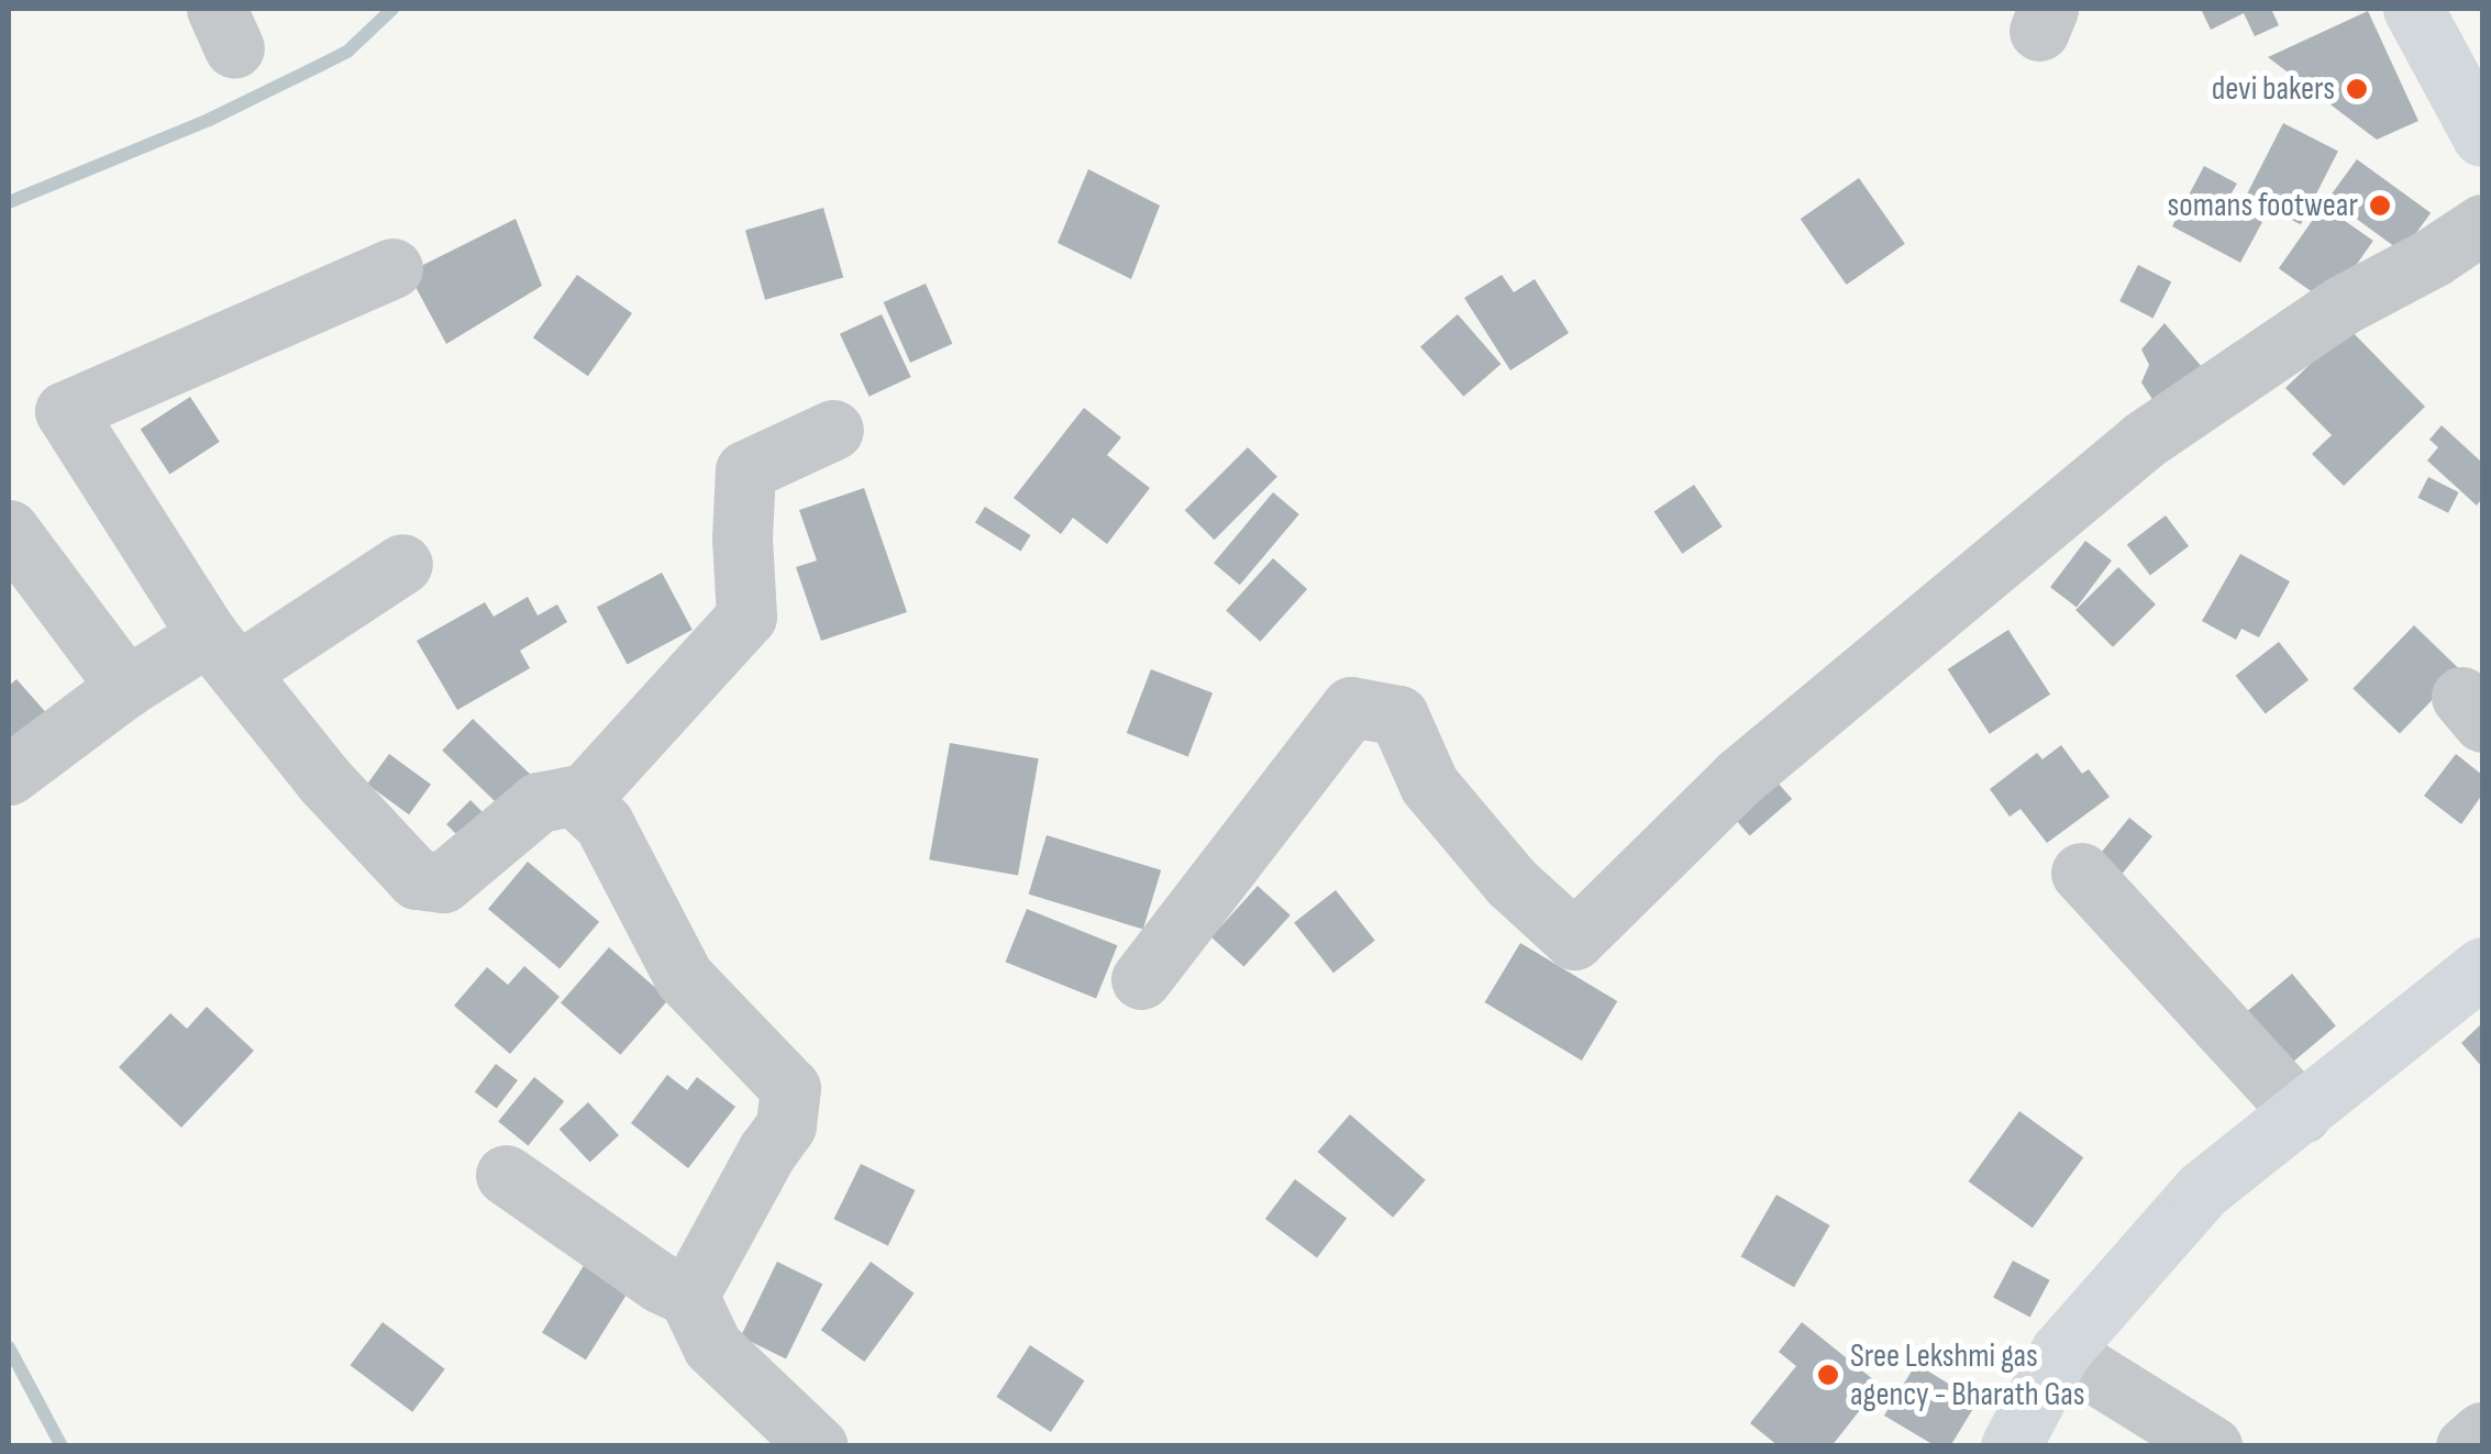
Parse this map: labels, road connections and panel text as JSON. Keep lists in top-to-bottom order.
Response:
{
  "places": ["devi bakers", "somans footwear", "Sree Lekshmi gas agency - Bharath Gas"]
}
